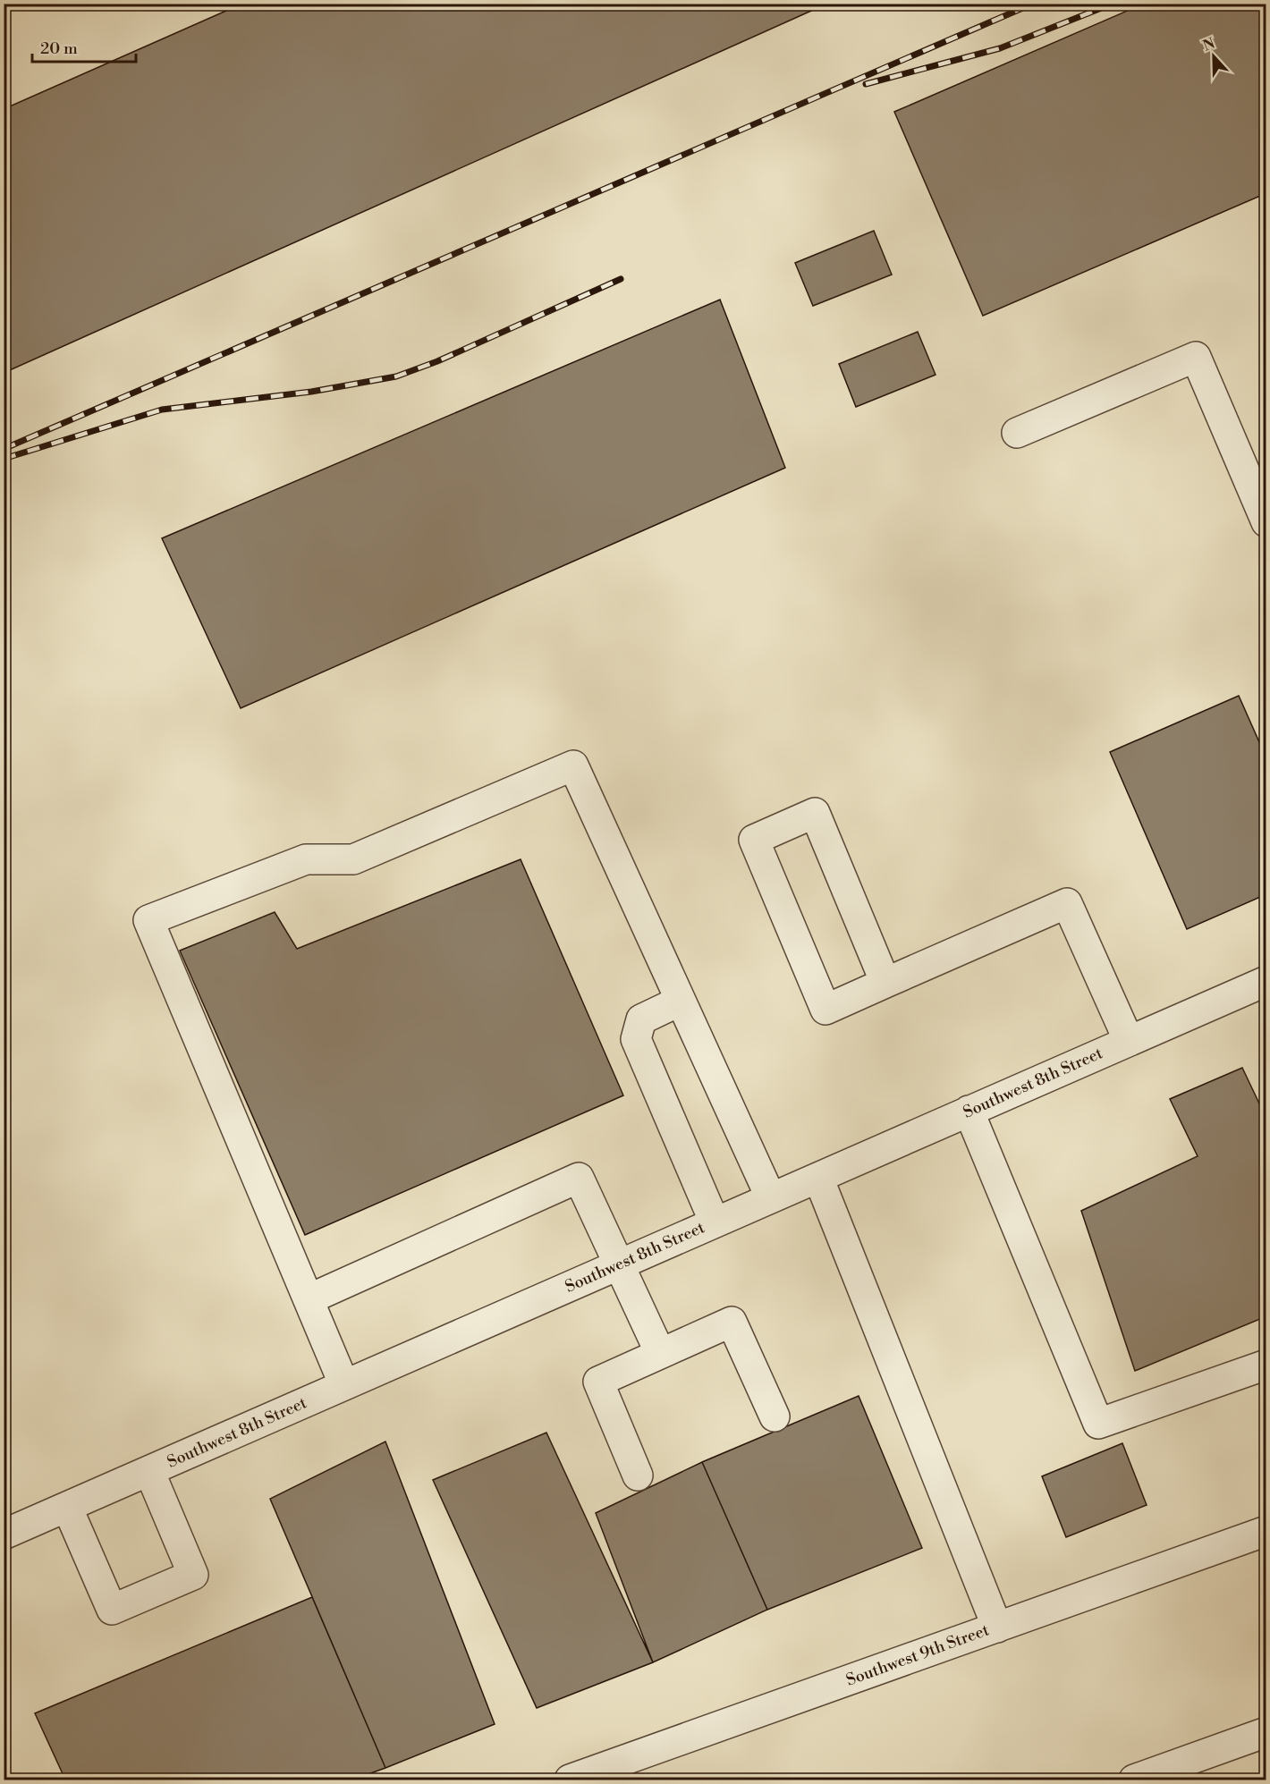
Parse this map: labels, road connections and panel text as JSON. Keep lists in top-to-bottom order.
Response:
{
  "streets": {
    "street": ["Southwest 8th Street", "Southwest 9th Street"]
  },
  "scale_bar": "20 m",
  "north": "top"
}
